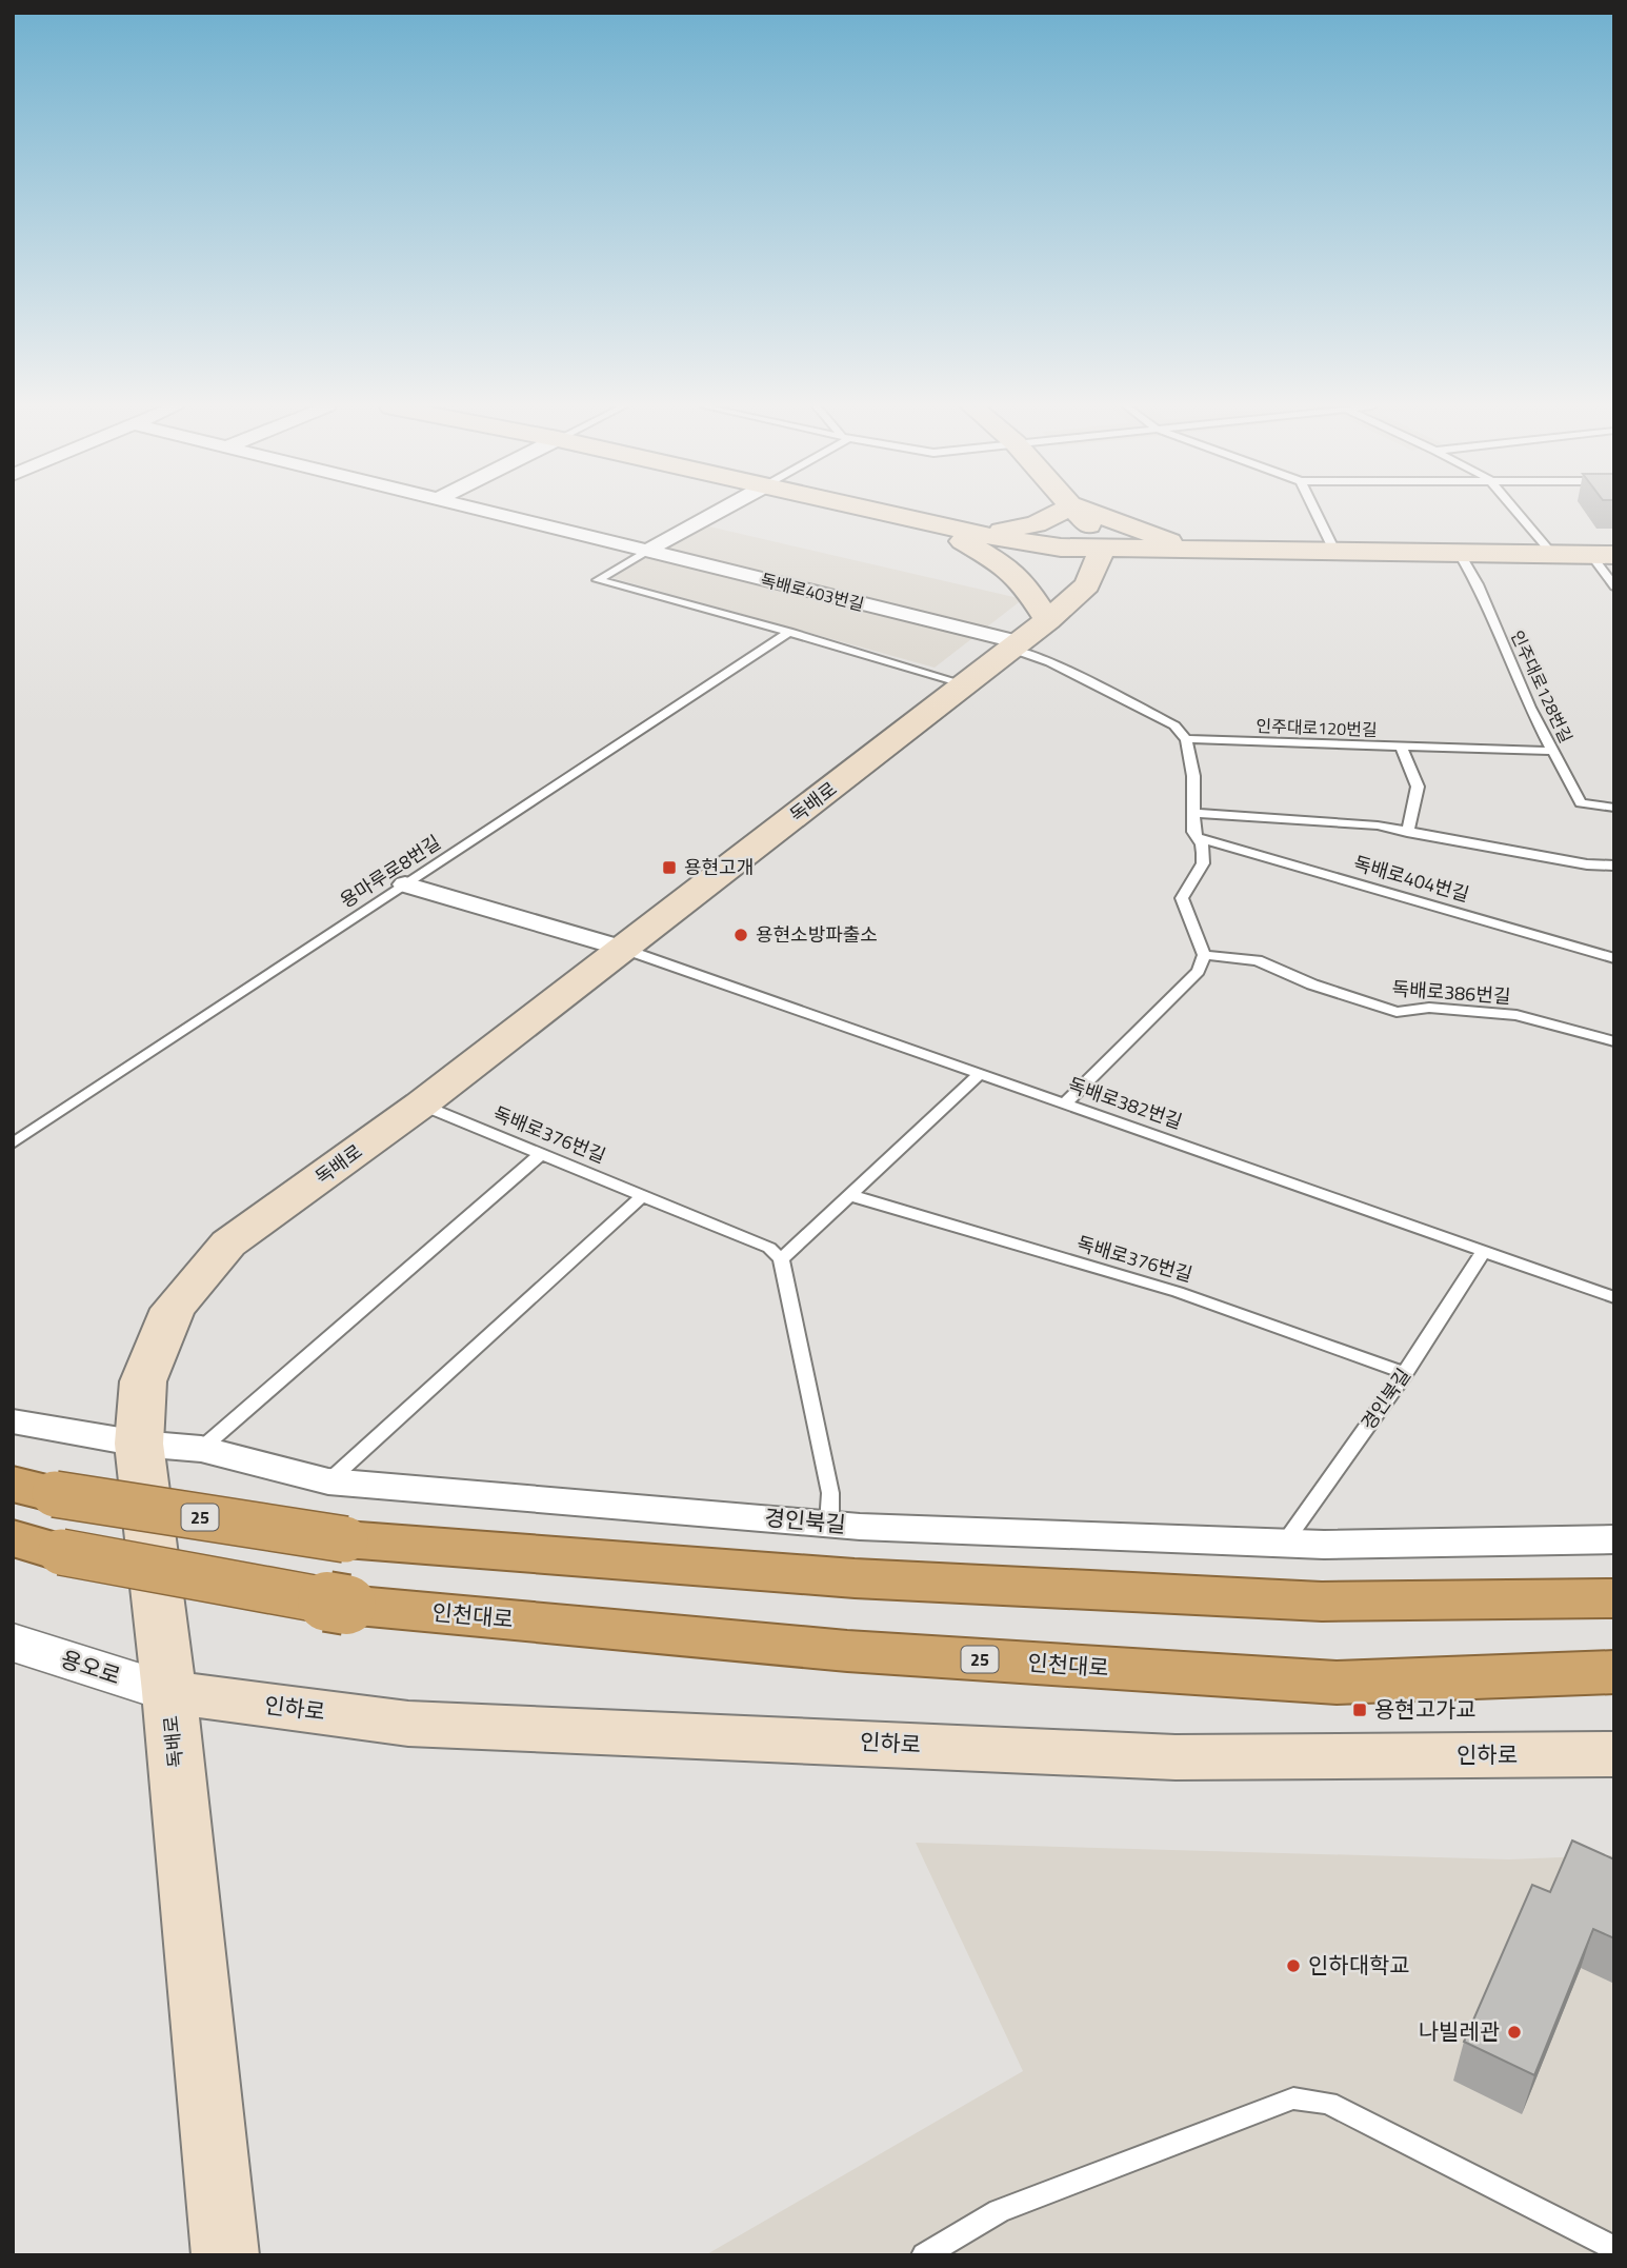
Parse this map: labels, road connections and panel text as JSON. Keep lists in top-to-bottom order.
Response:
{
  "streets": {
    "highway": ["25", "인천대로"],
    "main road": ["독배로", "인하로"],
    "street": ["독배로403번길", "경인북길", "용오로"],
    "lane": [
      "인주대로128번길",
      "인주대로120번길",
      "용마루로8번길",
      "독배로404번길",
      "독배로386번길",
      "독배로382번길",
      "독배로376번길"
    ]
  },
  "crossings": [
    ["독배로403번길", "독배로"],
    ["인주대로120번길", "독배로404번길"],
    ["독배로", "독배로382번길"],
    ["독배로", "독배로376번길"],
    ["독배로", "경인북길"],
    ["독배로", "용오로"],
    ["독배로", "인하로"],
    ["독배로382번길", "경인북길"],
    ["독배로376번길", "경인북길"],
    ["용오로", "인하로"]
  ],
  "places": {
    "transit": ["용현고개", "용현고가교"],
    "other": ["용현소방파출소", "인하대학교", "나빌레관"]
  }
}
